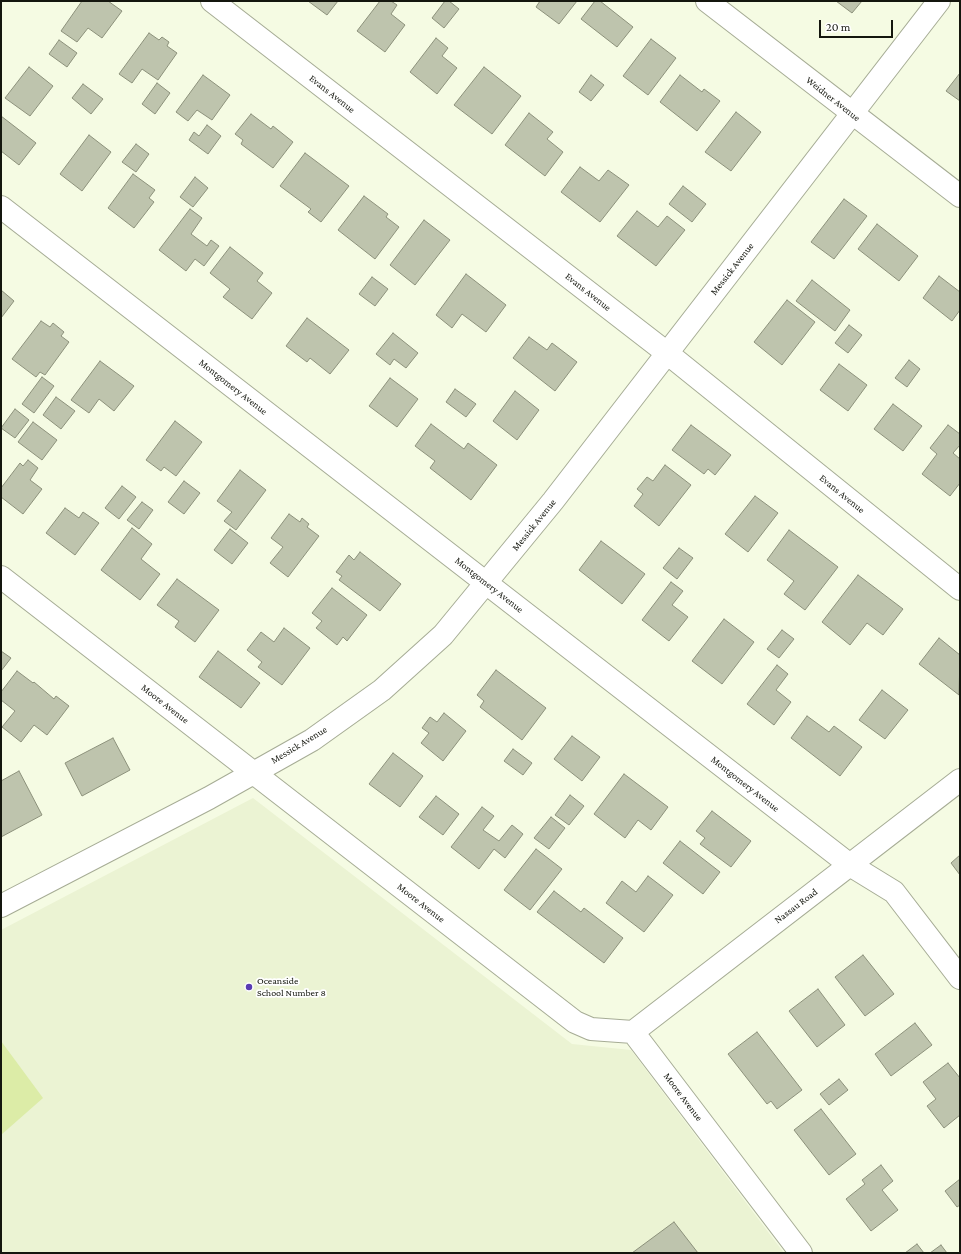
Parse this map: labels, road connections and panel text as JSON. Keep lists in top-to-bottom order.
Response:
{
  "streets": {
    "street": [
      "Evans Avenue",
      "Weidner Avenue",
      "Messick Avenue",
      "Montgomery Avenue",
      "Moore Avenue",
      "Nassau Road"
    ]
  },
  "crossings": [
    ["Evans Avenue", "Messick Avenue"],
    ["Weidner Avenue", "Messick Avenue"],
    ["Messick Avenue", "Montgomery Avenue"],
    ["Messick Avenue", "Moore Avenue"],
    ["Montgomery Avenue", "Nassau Road"],
    ["Moore Avenue", "Nassau Road"]
  ],
  "places": ["Oceanside School Number 8"],
  "scale_bar": "20 m"
}
